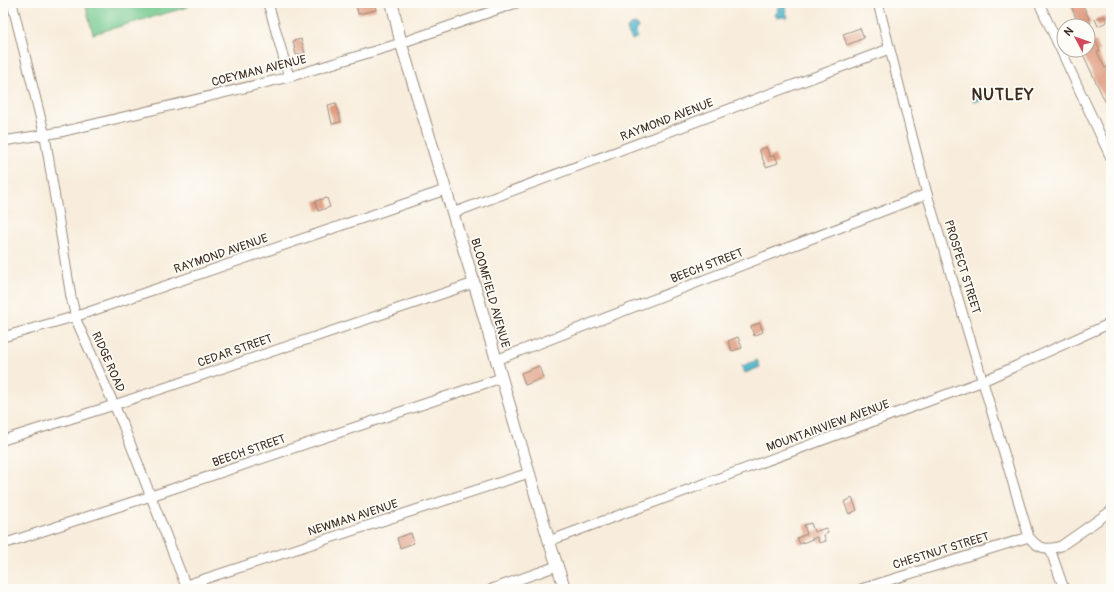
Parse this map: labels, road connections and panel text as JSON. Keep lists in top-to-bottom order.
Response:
{
  "streets": {
    "street": [
      "COEYMAN AVENUE",
      "RAYMOND AVENUE",
      "BEECH STREET",
      "PROSPECT STREET",
      "BLOOMFIELD AVENUE",
      "CEDAR STREET",
      "RIDGE ROAD",
      "MOUNTAINVIEW AVENUE",
      "NEWMAN AVENUE",
      "CHESTNUT STREET"
    ]
  },
  "crossings": [
    ["COEYMAN AVENUE", "BLOOMFIELD AVENUE"],
    ["COEYMAN AVENUE", "RIDGE ROAD"],
    ["RAYMOND AVENUE", "PROSPECT STREET"],
    ["RAYMOND AVENUE", "BLOOMFIELD AVENUE"],
    ["RAYMOND AVENUE", "RIDGE ROAD"],
    ["BEECH STREET", "PROSPECT STREET"],
    ["BEECH STREET", "BLOOMFIELD AVENUE"],
    ["BEECH STREET", "RIDGE ROAD"],
    ["PROSPECT STREET", "MOUNTAINVIEW AVENUE"],
    ["PROSPECT STREET", "CHESTNUT STREET"],
    ["BLOOMFIELD AVENUE", "CEDAR STREET"],
    ["BLOOMFIELD AVENUE", "MOUNTAINVIEW AVENUE"],
    ["BLOOMFIELD AVENUE", "NEWMAN AVENUE"],
    ["CEDAR STREET", "RIDGE ROAD"],
    ["RIDGE ROAD", "NEWMAN AVENUE"]
  ],
  "districts": ["NUTLEY"],
  "north": "top left"
}
